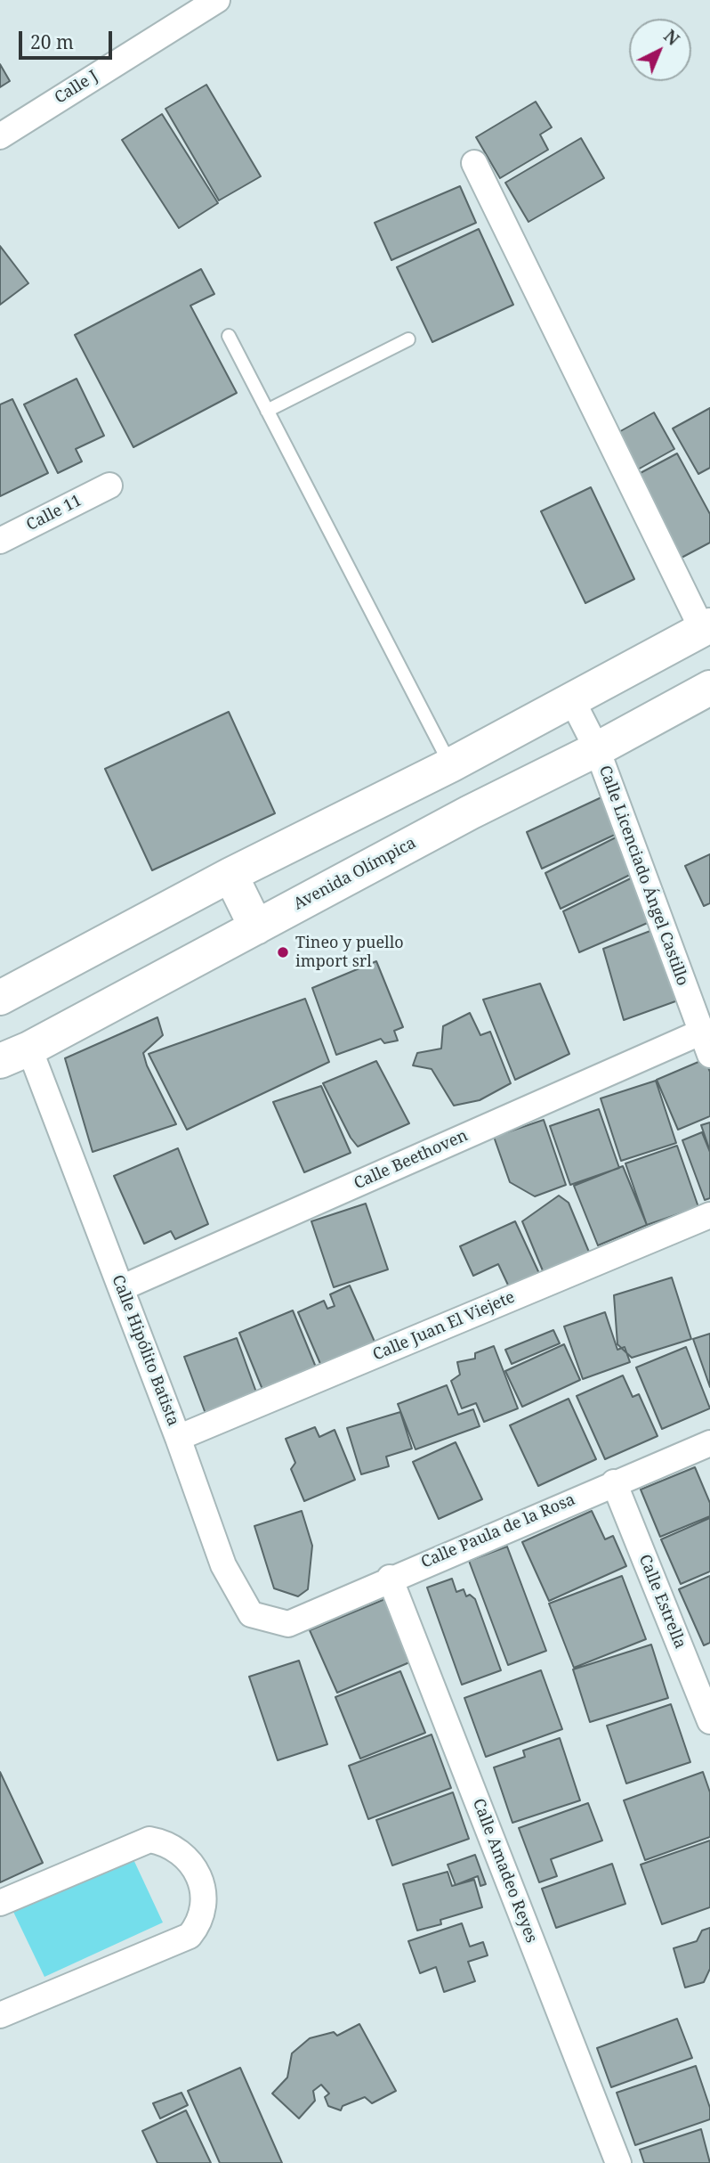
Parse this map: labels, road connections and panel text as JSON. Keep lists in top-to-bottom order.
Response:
{
  "streets": {
    "main road": ["Avenida Olímpica"],
    "street": [
      "Calle J",
      "Calle 11",
      "Calle Licenciado Ángel Castillo",
      "Calle Beethoven",
      "Calle Juan El Viejete",
      "Calle Hipólito Batista",
      "Calle Paula de la Rosa",
      "Calle Estrella",
      "Calle Amadeo Reyes"
    ]
  },
  "crossings": [
    ["Avenida Olímpica", "Calle Licenciado Ángel Castillo"],
    ["Avenida Olímpica", "Calle Hipólito Batista"],
    ["Calle Licenciado Ángel Castillo", "Calle Beethoven"],
    ["Calle Beethoven", "Calle Hipólito Batista"],
    ["Calle Juan El Viejete", "Calle Hipólito Batista"],
    ["Calle Hipólito Batista", "Calle Paula de la Rosa"],
    ["Calle Paula de la Rosa", "Calle Estrella"],
    ["Calle Paula de la Rosa", "Calle Amadeo Reyes"]
  ],
  "places": ["Tineo y puello import srl"],
  "scale_bar": "20 m",
  "north": "top right"
}
